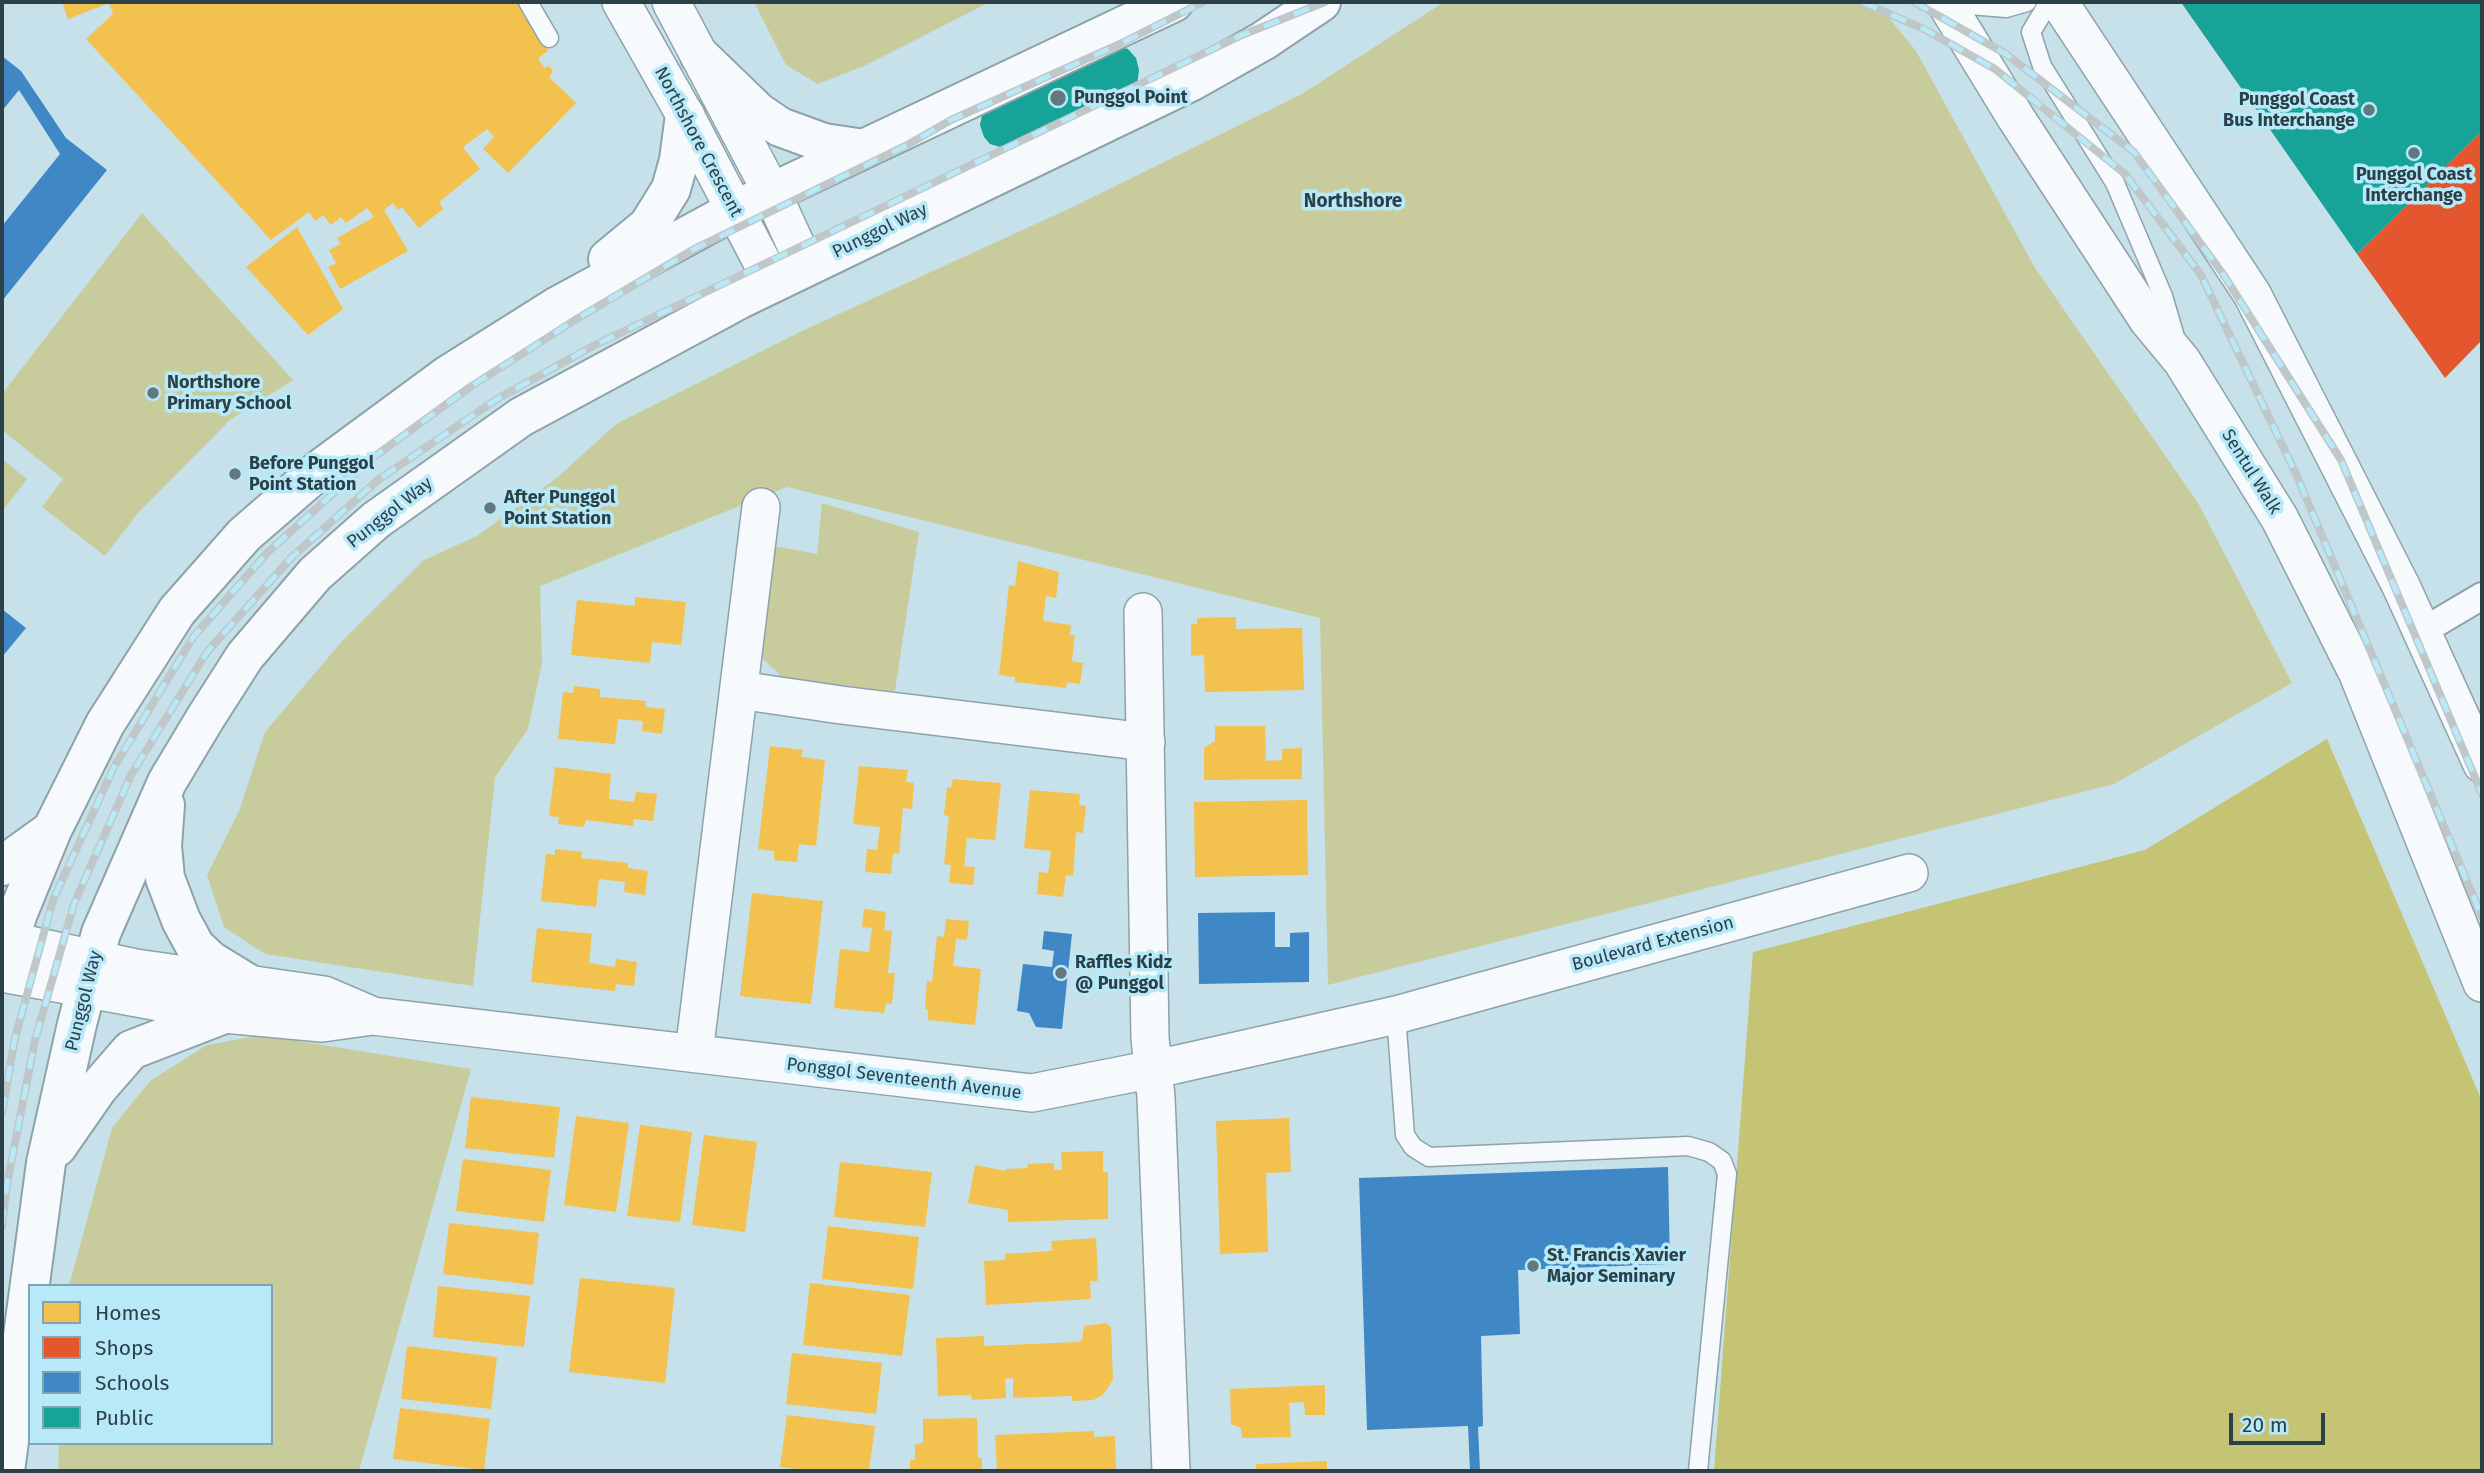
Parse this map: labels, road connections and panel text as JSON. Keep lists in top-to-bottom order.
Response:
{
  "streets": {
    "main road": ["Punggol Way"],
    "street": [
      "Northshore Crescent",
      "Sentul Walk",
      "Boulevard Extension",
      "Ponggol Seventeenth Avenue"
    ]
  },
  "crossings": [
    ["Northshore Crescent", "Punggol Way"],
    ["Punggol Way", "Ponggol Seventeenth Avenue"],
    ["Boulevard Extension", "Ponggol Seventeenth Avenue"]
  ],
  "districts": ["Northshore"],
  "places": [
    "Punggol Point",
    "Punggol Coast Bus Interchange",
    "Punggol Coast Interchange",
    "Northshore Primary School",
    "Before Punggol Point Station",
    "After Punggol Point Station",
    "Raffles Kidz @ Punggol",
    "St. Francis Xavier Major Seminary"
  ],
  "legend": [
    "Homes",
    "Shops",
    "Schools",
    "Public"
  ],
  "scale_bar": "20 m"
}
